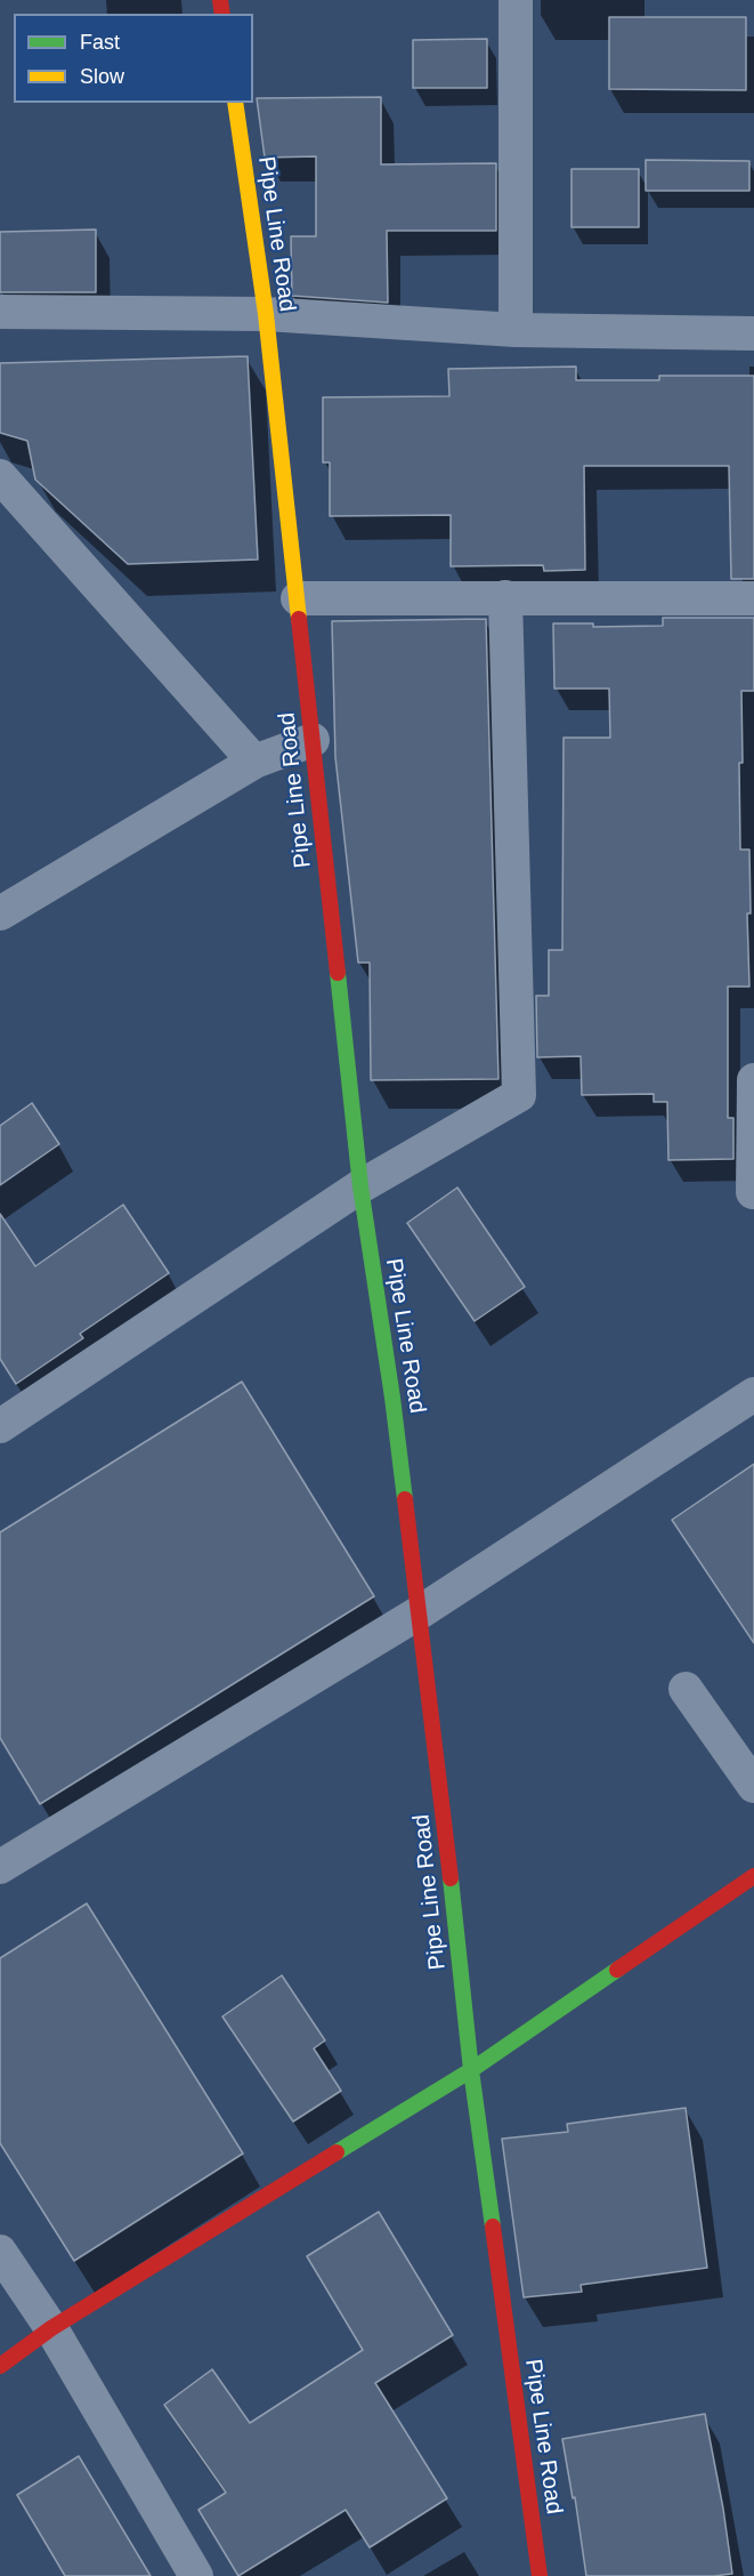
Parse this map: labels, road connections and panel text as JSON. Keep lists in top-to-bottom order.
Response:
{
  "streets": {
    "street": ["Pipe Line Road"]
  },
  "legend": ["Fast", "Slow"]
}
